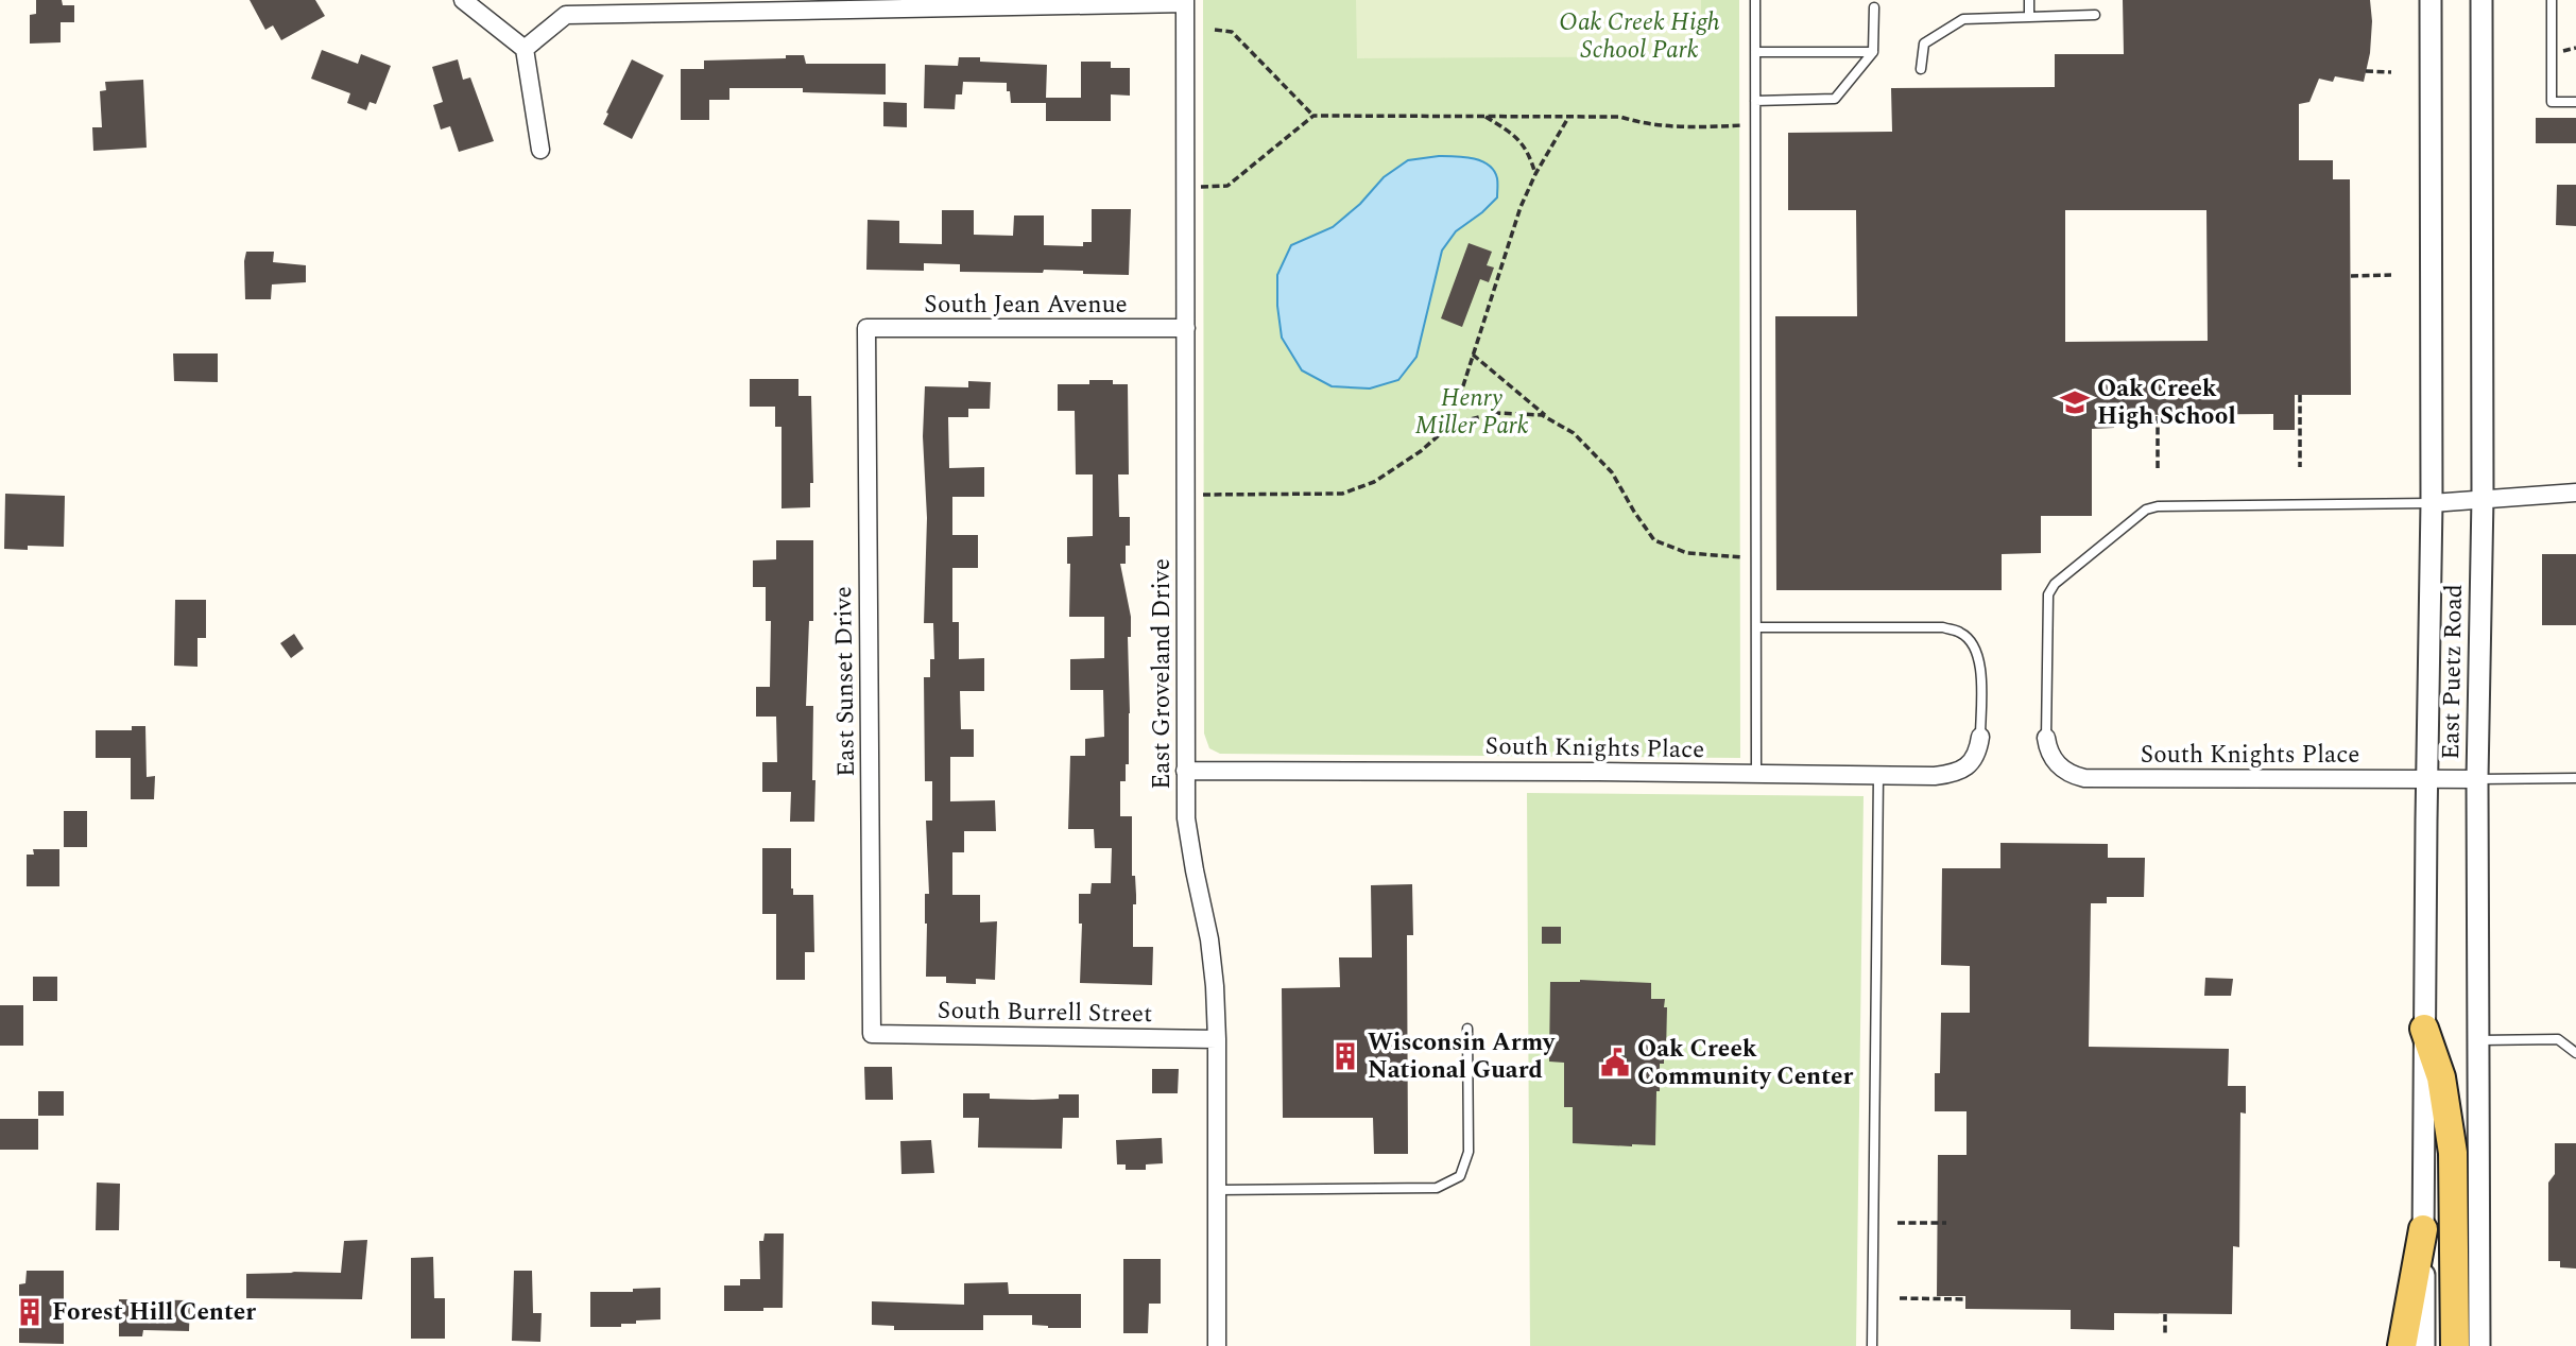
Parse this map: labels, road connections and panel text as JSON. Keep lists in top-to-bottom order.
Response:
{
  "streets": {
    "street": [
      "South Jean Avenue",
      "East Puetz Road",
      "East Groveland Drive",
      "East Sunset Drive",
      "South Knights Place",
      "South Burrell Street"
    ]
  },
  "crossings": [
    ["South Jean Avenue", "East Groveland Drive"],
    ["South Jean Avenue", "East Sunset Drive"],
    ["East Puetz Road", "South Knights Place"],
    ["East Groveland Drive", "South Knights Place"],
    ["East Groveland Drive", "South Burrell Street"],
    ["East Sunset Drive", "South Burrell Street"]
  ],
  "parks": ["Oak Creek High School Park", "Henry Miller Park"],
  "places": {
    "school or university": ["Oak Creek High School"],
    "building": ["Wisconsin Army National Guard", "Forest Hill Center"],
    "public building": ["Oak Creek Community Center"]
  }
}
